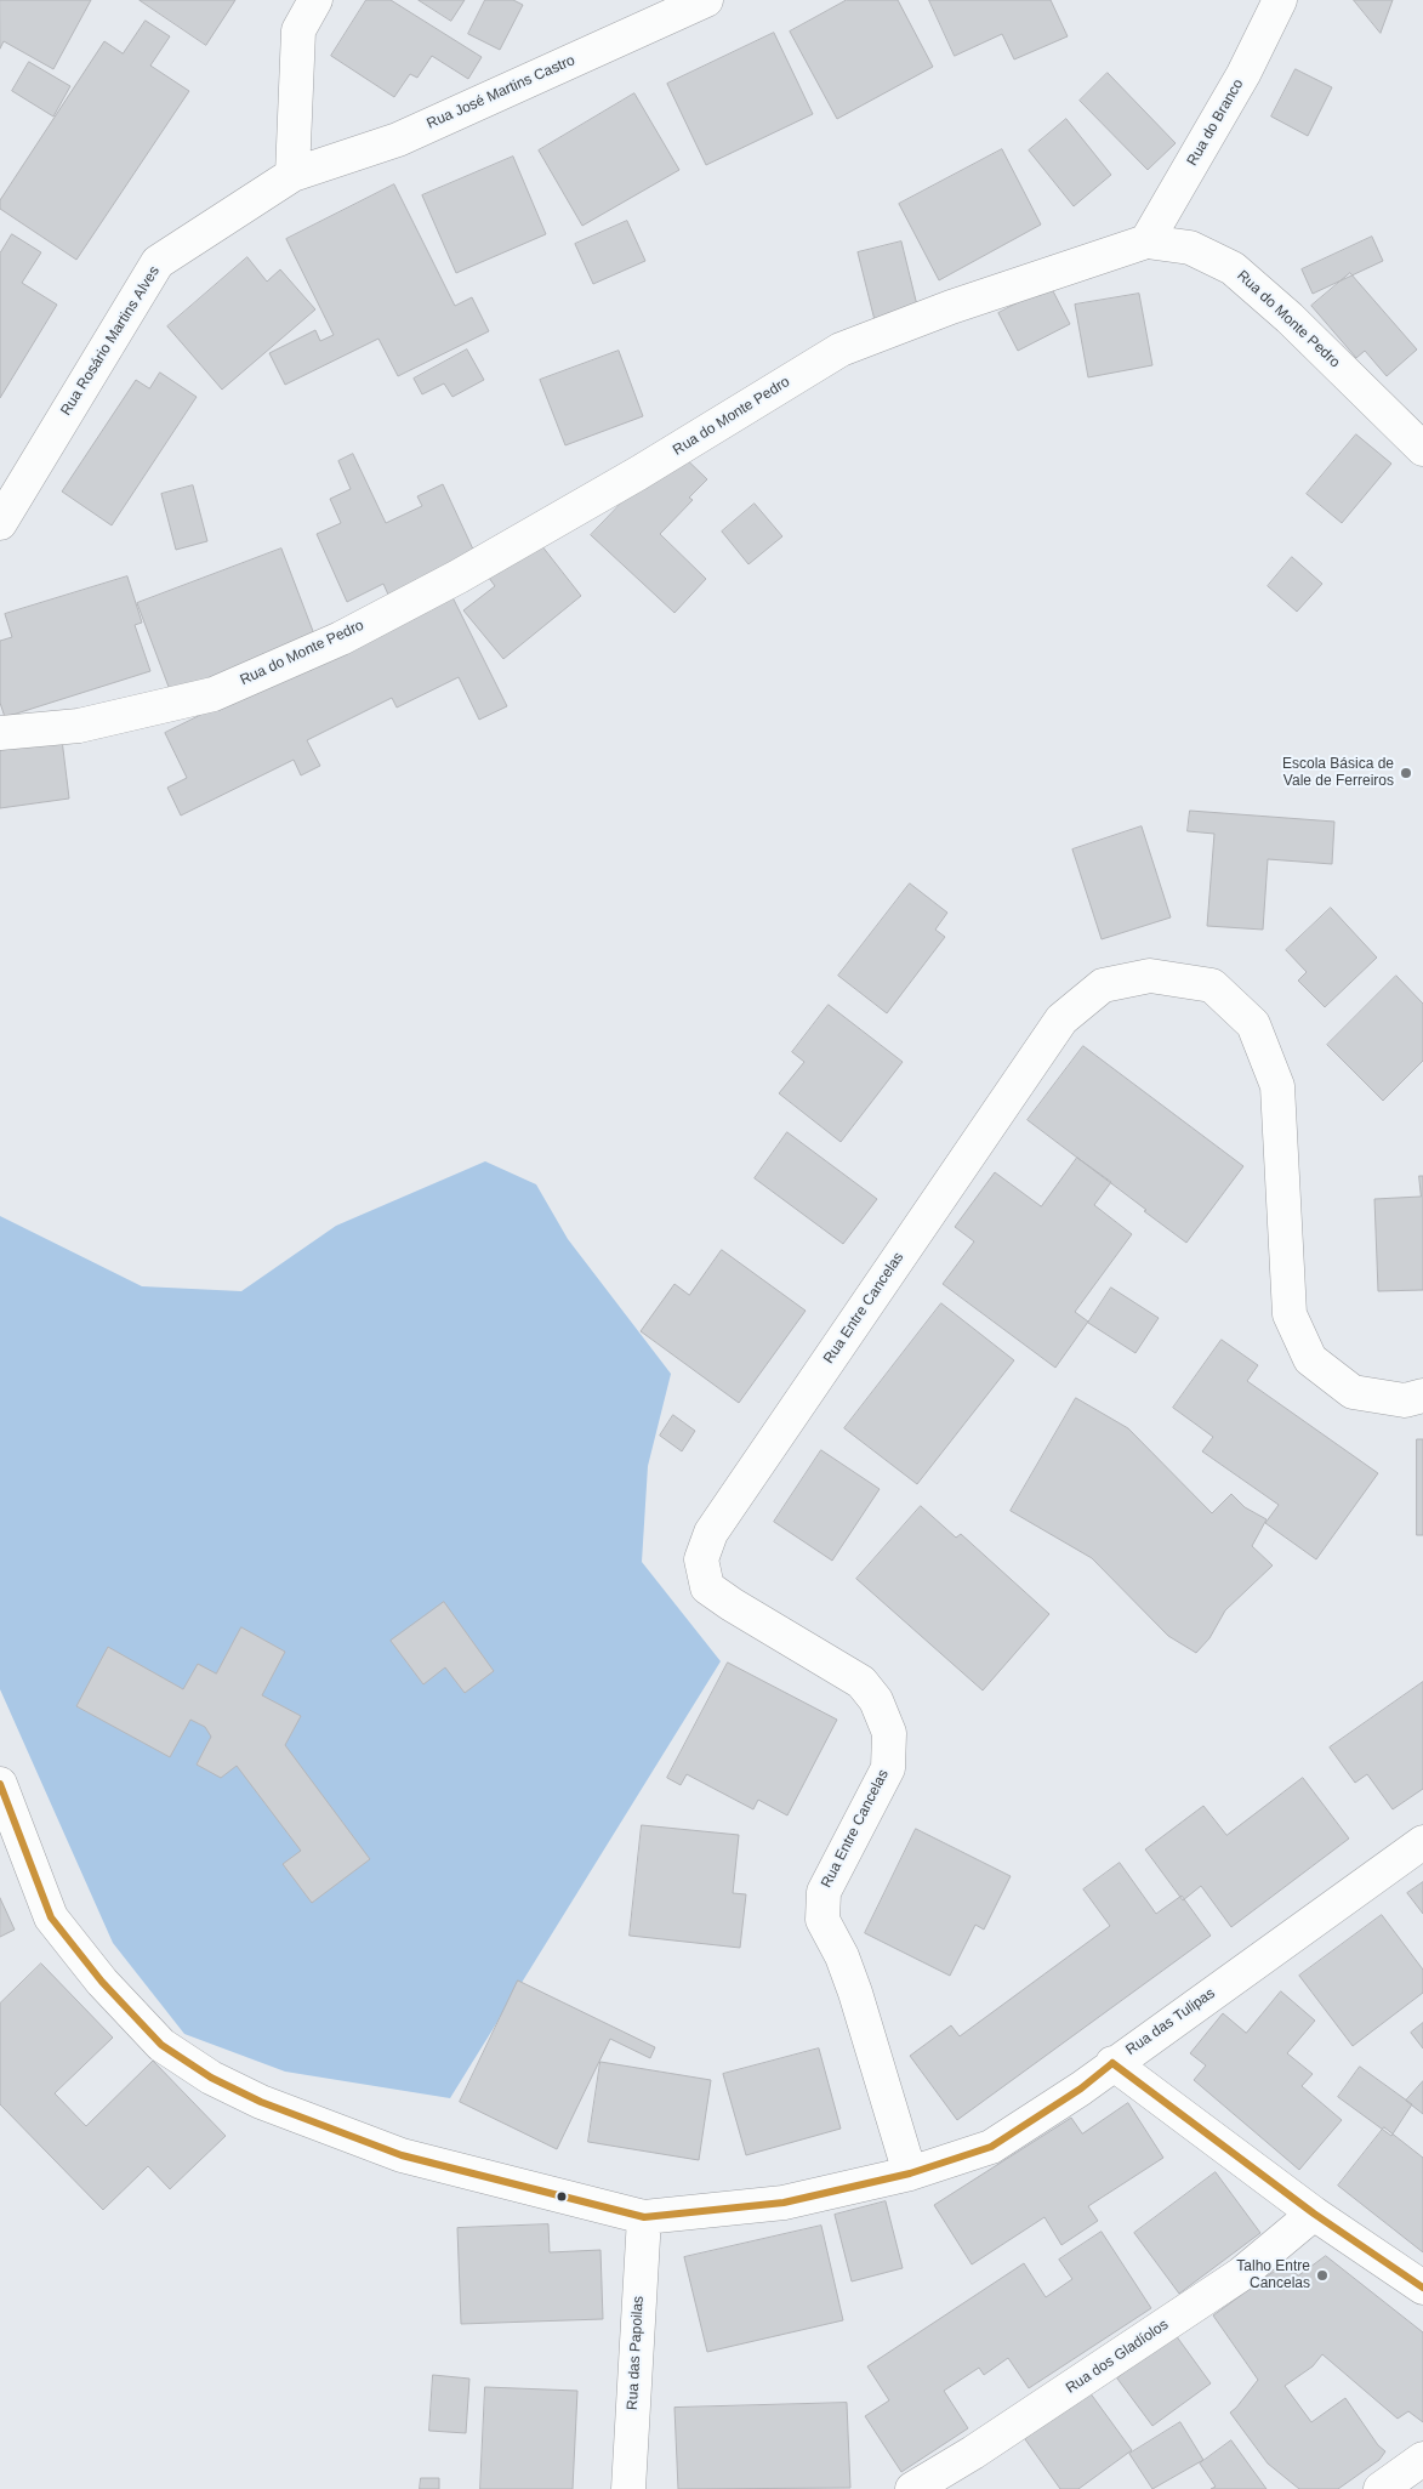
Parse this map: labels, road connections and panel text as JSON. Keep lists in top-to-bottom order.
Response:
{
  "streets": {
    "street": [
      "Rua José Martins Castro",
      "Rua do Branco",
      "Rua do Monte Pedro",
      "Rua Rosário Martins Alves",
      "Rua Entre Cancelas",
      "Rua das Tulipas",
      "Rua das Papoilas",
      "Rua dos Gladíolos"
    ]
  },
  "crossings": [
    ["Rua José Martins Castro", "Rua Rosário Martins Alves"],
    ["Rua do Branco", "Rua do Monte Pedro"],
    ["Rua Entre Cancelas", "Rua das Tulipas"],
    ["Rua das Tulipas", "Rua das Papoilas"]
  ],
  "places": ["Escola Básica de Vale de Ferreiros", "Talho Entre Cancelas"]
}
